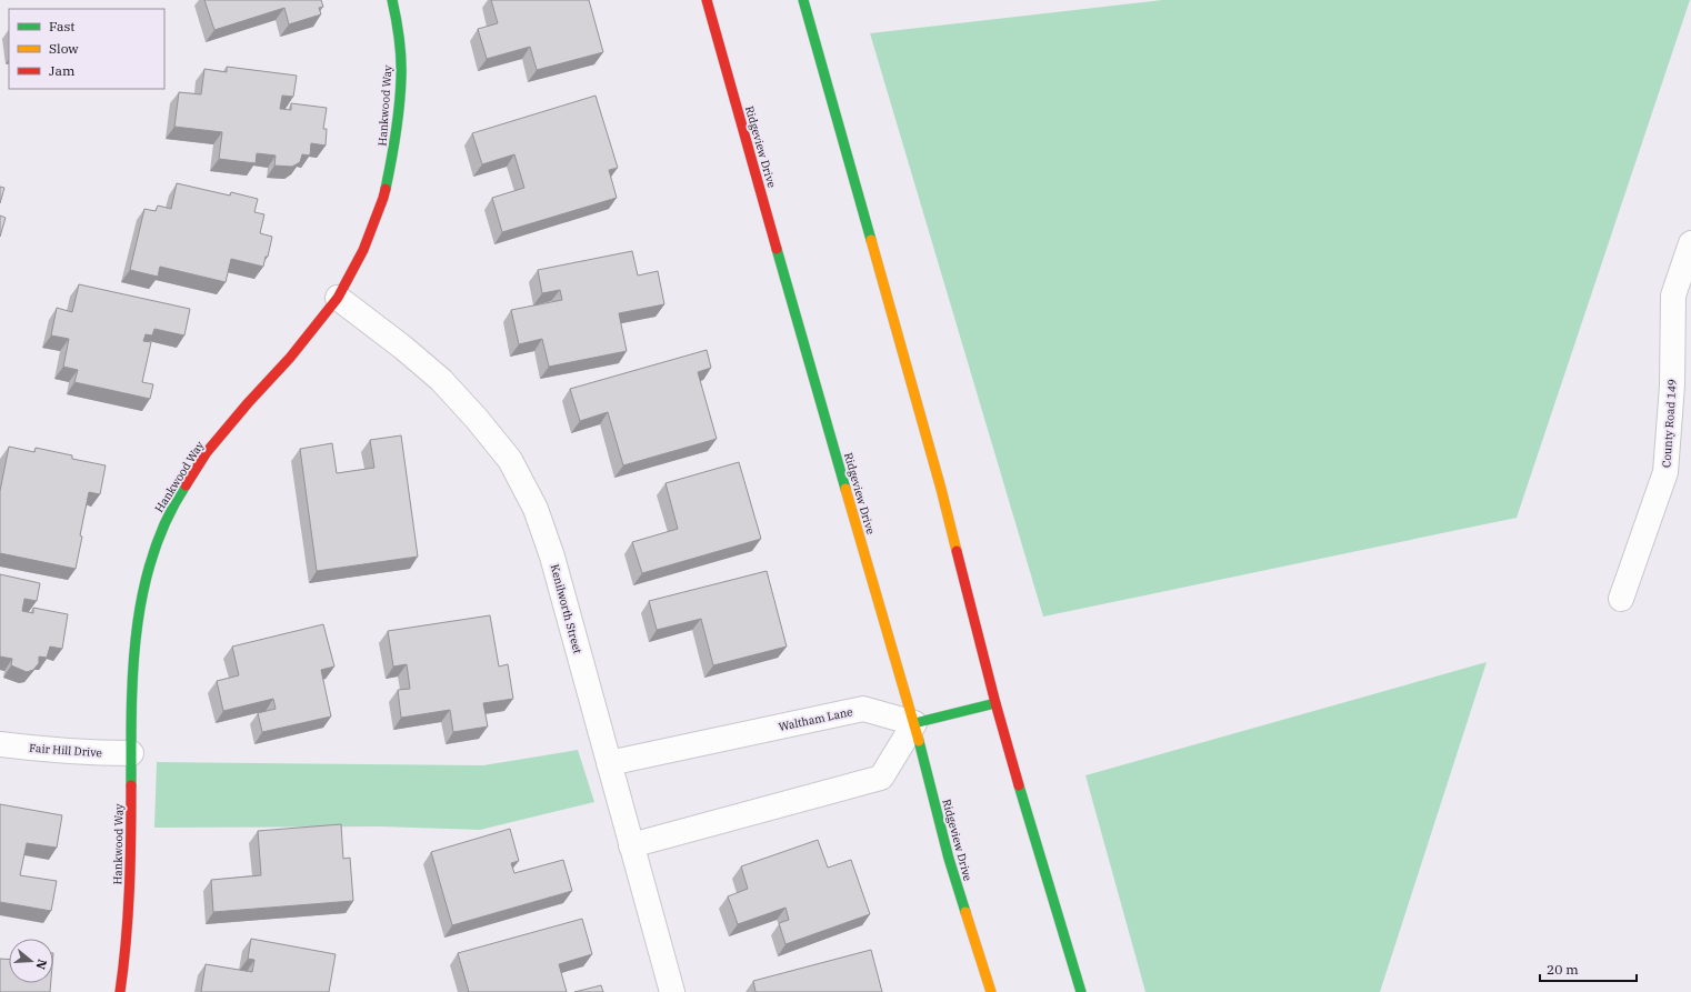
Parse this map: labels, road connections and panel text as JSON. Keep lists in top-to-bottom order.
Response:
{
  "streets": {
    "main road": ["Hankwood Way", "Ridgeview Drive"],
    "street": [
      "County Road 149",
      "Kenilworth Street",
      "Waltham Lane",
      "Fair Hill Drive"
    ]
  },
  "crossings": [
    ["Hankwood Way", "Kenilworth Street"],
    ["Hankwood Way", "Fair Hill Drive"],
    ["Ridgeview Drive", "Waltham Lane"],
    ["Kenilworth Street", "Waltham Lane"]
  ],
  "legend": ["Fast", "Slow", "Jam"],
  "scale_bar": "20 m",
  "north": "right"
}
